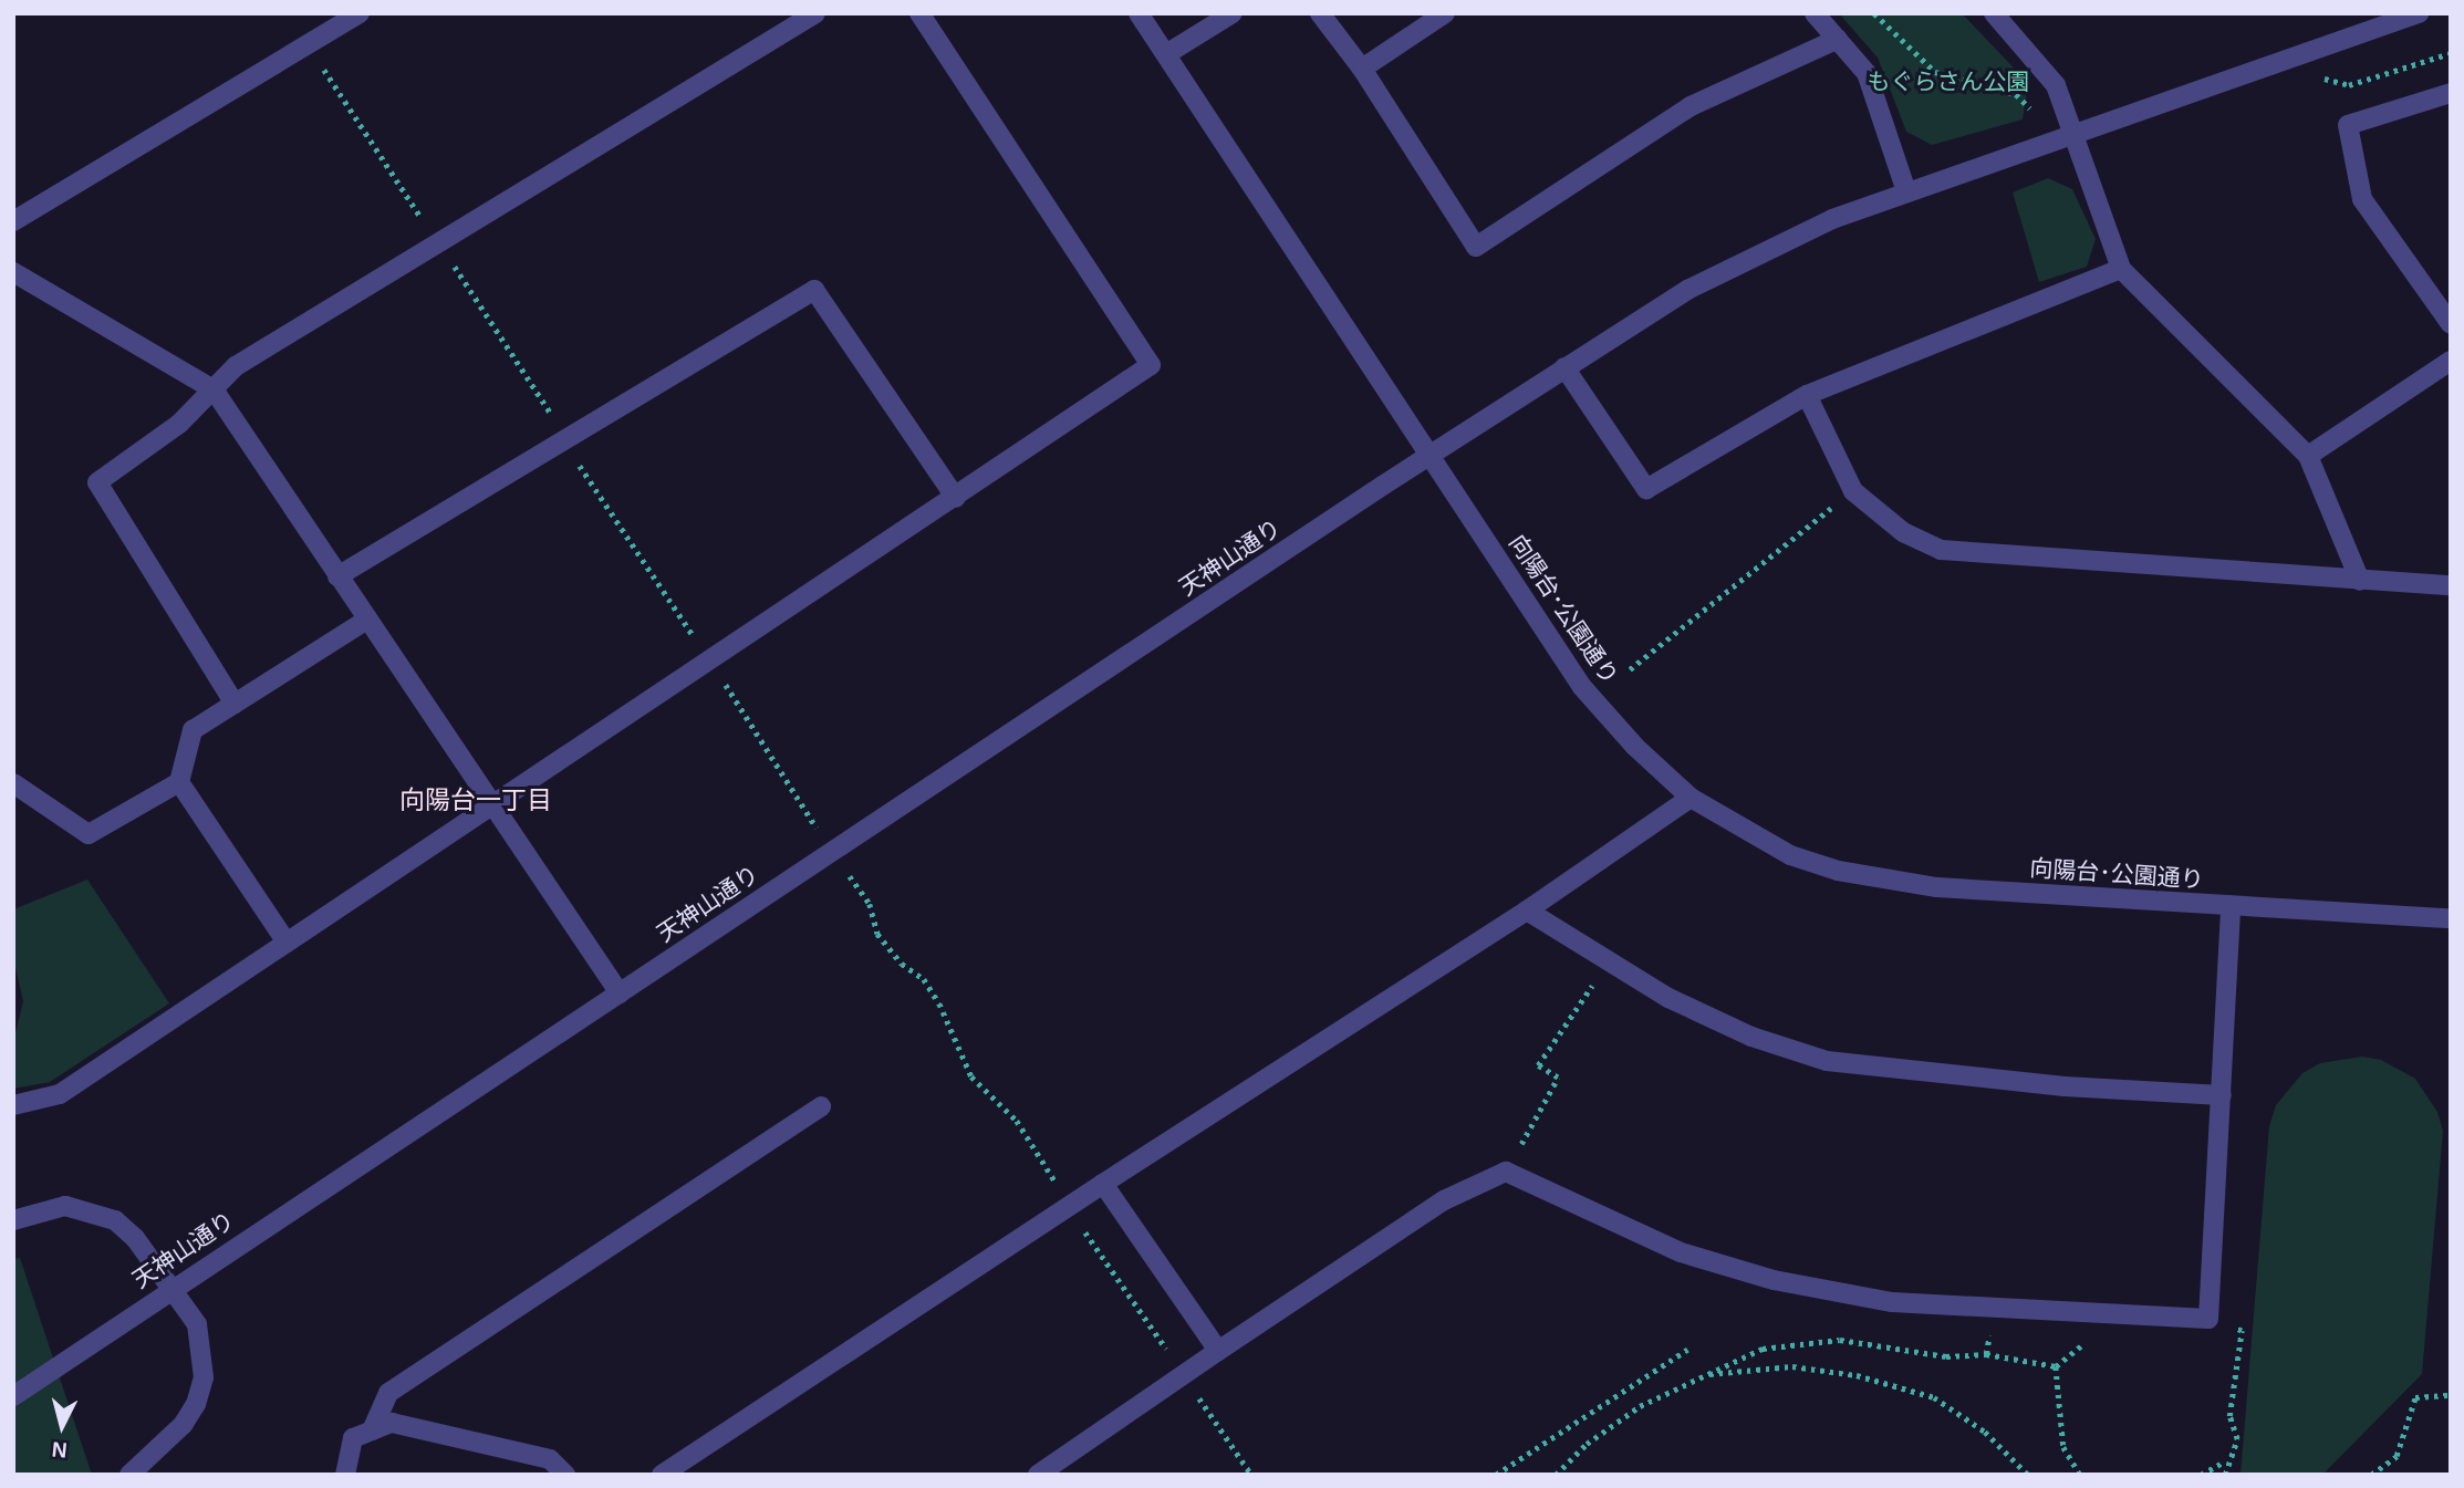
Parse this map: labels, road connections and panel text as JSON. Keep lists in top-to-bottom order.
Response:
{
  "streets": {
    "street": ["天神山通り", "向陽台･公園通り"]
  },
  "crossings": [
    ["天神山通り", "向陽台･公園通り"]
  ],
  "districts": ["向陽台一丁目"],
  "parks": ["もぐらさん公園"],
  "north": "bottom"
}
